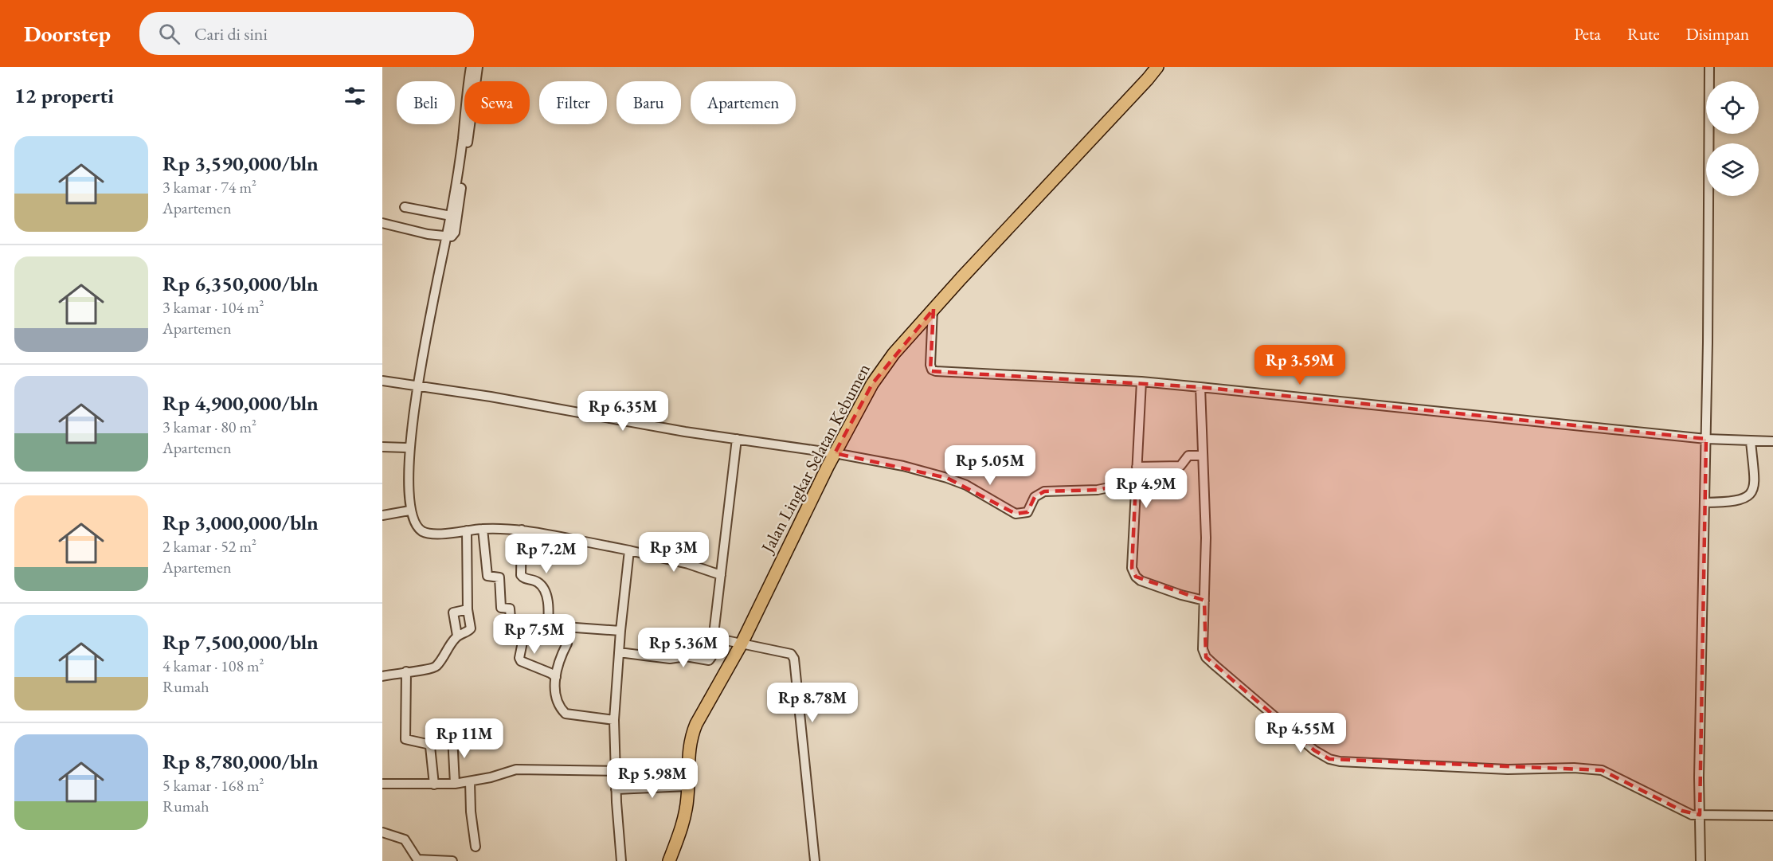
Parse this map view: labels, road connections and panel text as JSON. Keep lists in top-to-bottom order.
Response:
{
  "streets": {
    "highway": ["Jalan Lingkar Selatan Kebumen"]
  },
  "page": {
    "header": "Doorstep",
    "search": "Cari di sini",
    "nav": ["Peta", "Rute", "Disimpan"],
    "heading": "12 properti",
    "chip": [
      "Beli",
      "Sewa",
      "Filter",
      "Baru",
      "Apartemen"
    ],
    "list": [
      {
        "name": "Rp 3,590,000/bln",
        "note": "3 kamar · 74 m² · Apartemen"
      },
      {
        "name": "Rp 6,350,000/bln",
        "note": "3 kamar · 104 m² · Apartemen"
      },
      {
        "name": "Rp 4,900,000/bln",
        "note": "3 kamar · 80 m² · Apartemen"
      },
      {
        "name": "Rp 3,000,000/bln",
        "note": "2 kamar · 52 m² · Apartemen"
      },
      {
        "name": "Rp 7,500,000/bln",
        "note": "4 kamar · 108 m² · Rumah"
      },
      {
        "name": "Rp 8,780,000/bln",
        "note": "5 kamar · 168 m² · Rumah"
      }
    ],
    "price": [
      "Rp 3.59M",
      "Rp 6.35M",
      "Rp 5.05M",
      "Rp 4.9M",
      "Rp 3M",
      "Rp 7.2M",
      "Rp 7.5M",
      "Rp 5.36M",
      "Rp 8.78M",
      "Rp 4.55M",
      "Rp 11M",
      "Rp 5.98M"
    ]
  }
}
